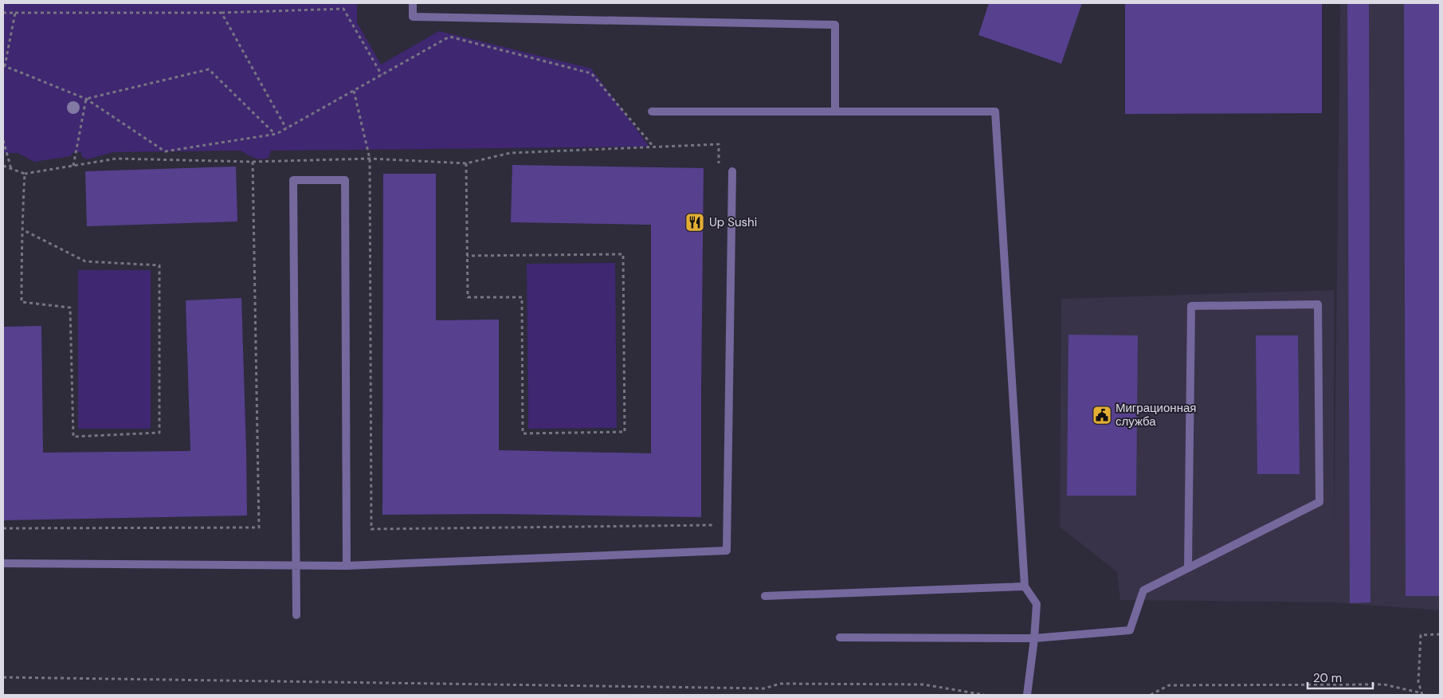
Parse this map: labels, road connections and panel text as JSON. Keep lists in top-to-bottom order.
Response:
{
  "places": {
    "restaurant": ["Up Sushi"],
    "public building": ["Миграционная служба"]
  },
  "scale_bar": "20 m"
}
